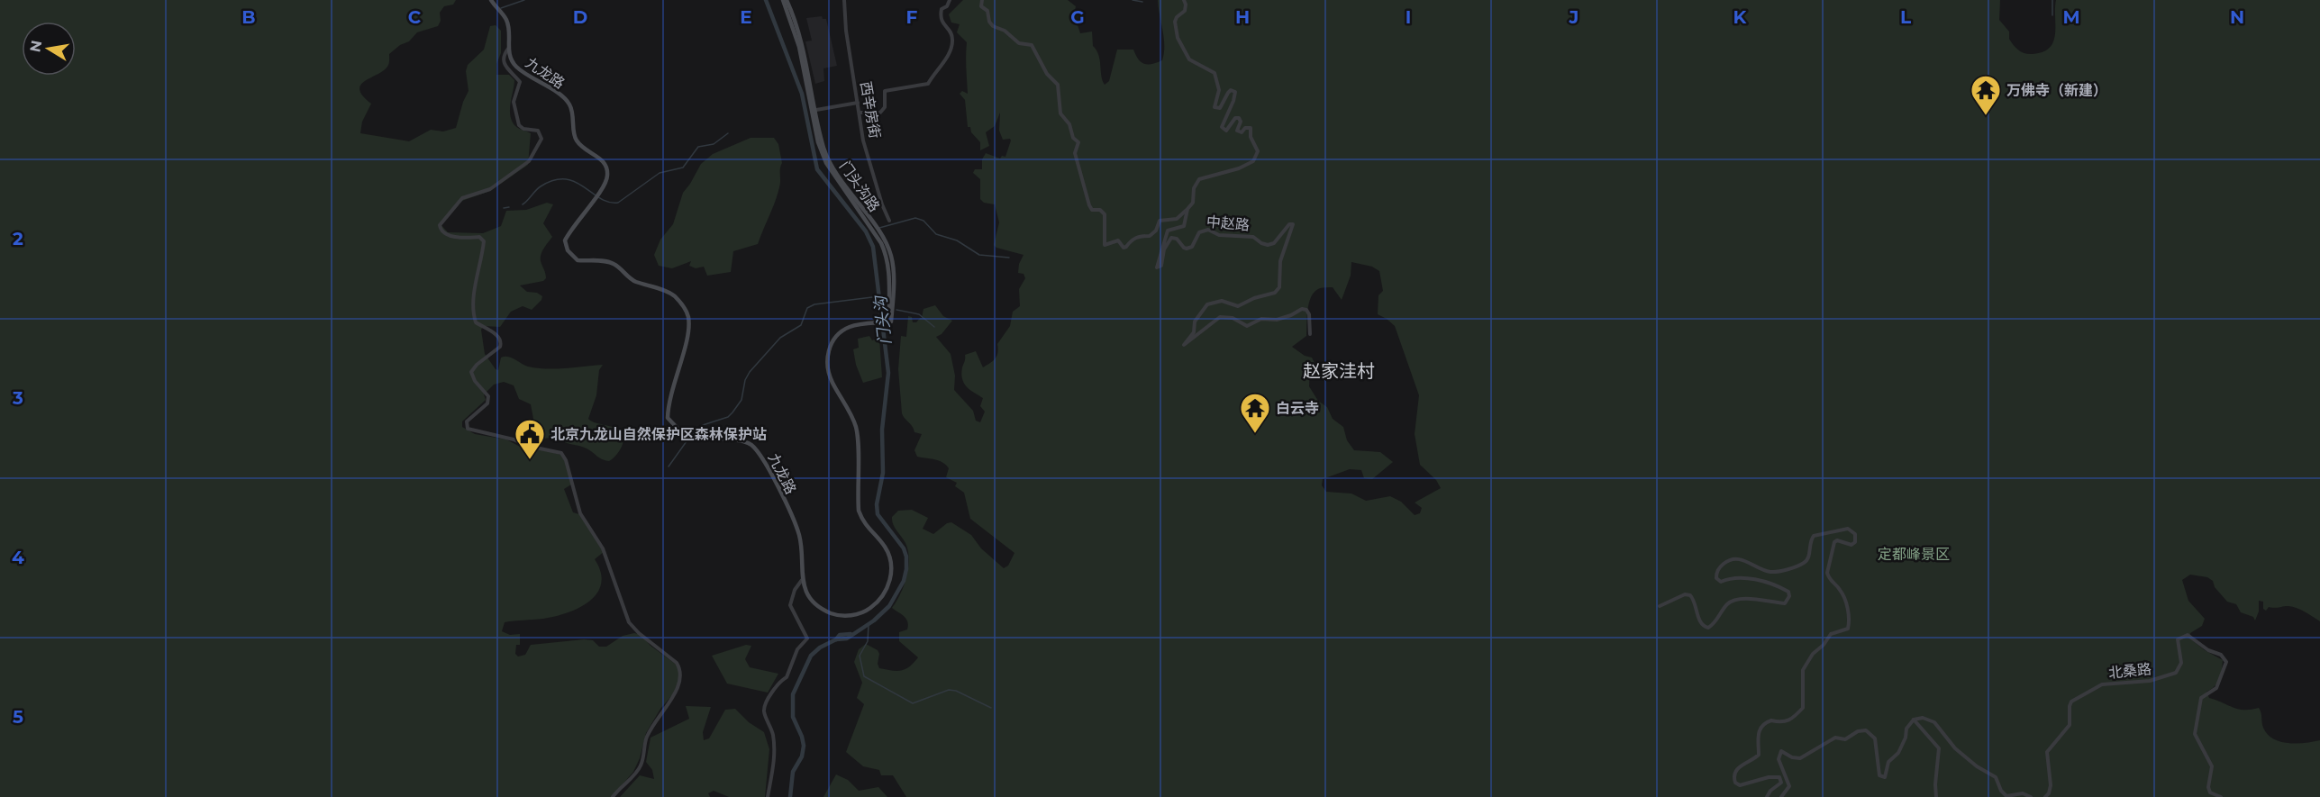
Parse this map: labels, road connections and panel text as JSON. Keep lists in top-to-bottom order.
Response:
{
  "streets": {
    "main road": ["九龙路", "门头沟路"],
    "street": ["西辛房街", "中赵路", "北桑路"]
  },
  "districts": ["赵家洼村"],
  "water": ["门头沟"],
  "parks": ["定都峰景区"],
  "places": {
    "temple": ["万佛寺（新建）", "白云寺"],
    "public building": ["北京九龙山自然保护区森林保护站"]
  },
  "north": "left",
  "grid": {
    "columns": [
      "B",
      "C",
      "D",
      "E",
      "F",
      "G",
      "H",
      "I",
      "J",
      "K",
      "L",
      "M",
      "N"
    ],
    "rows": [
      "2",
      "3",
      "4",
      "5"
    ]
  }
}
